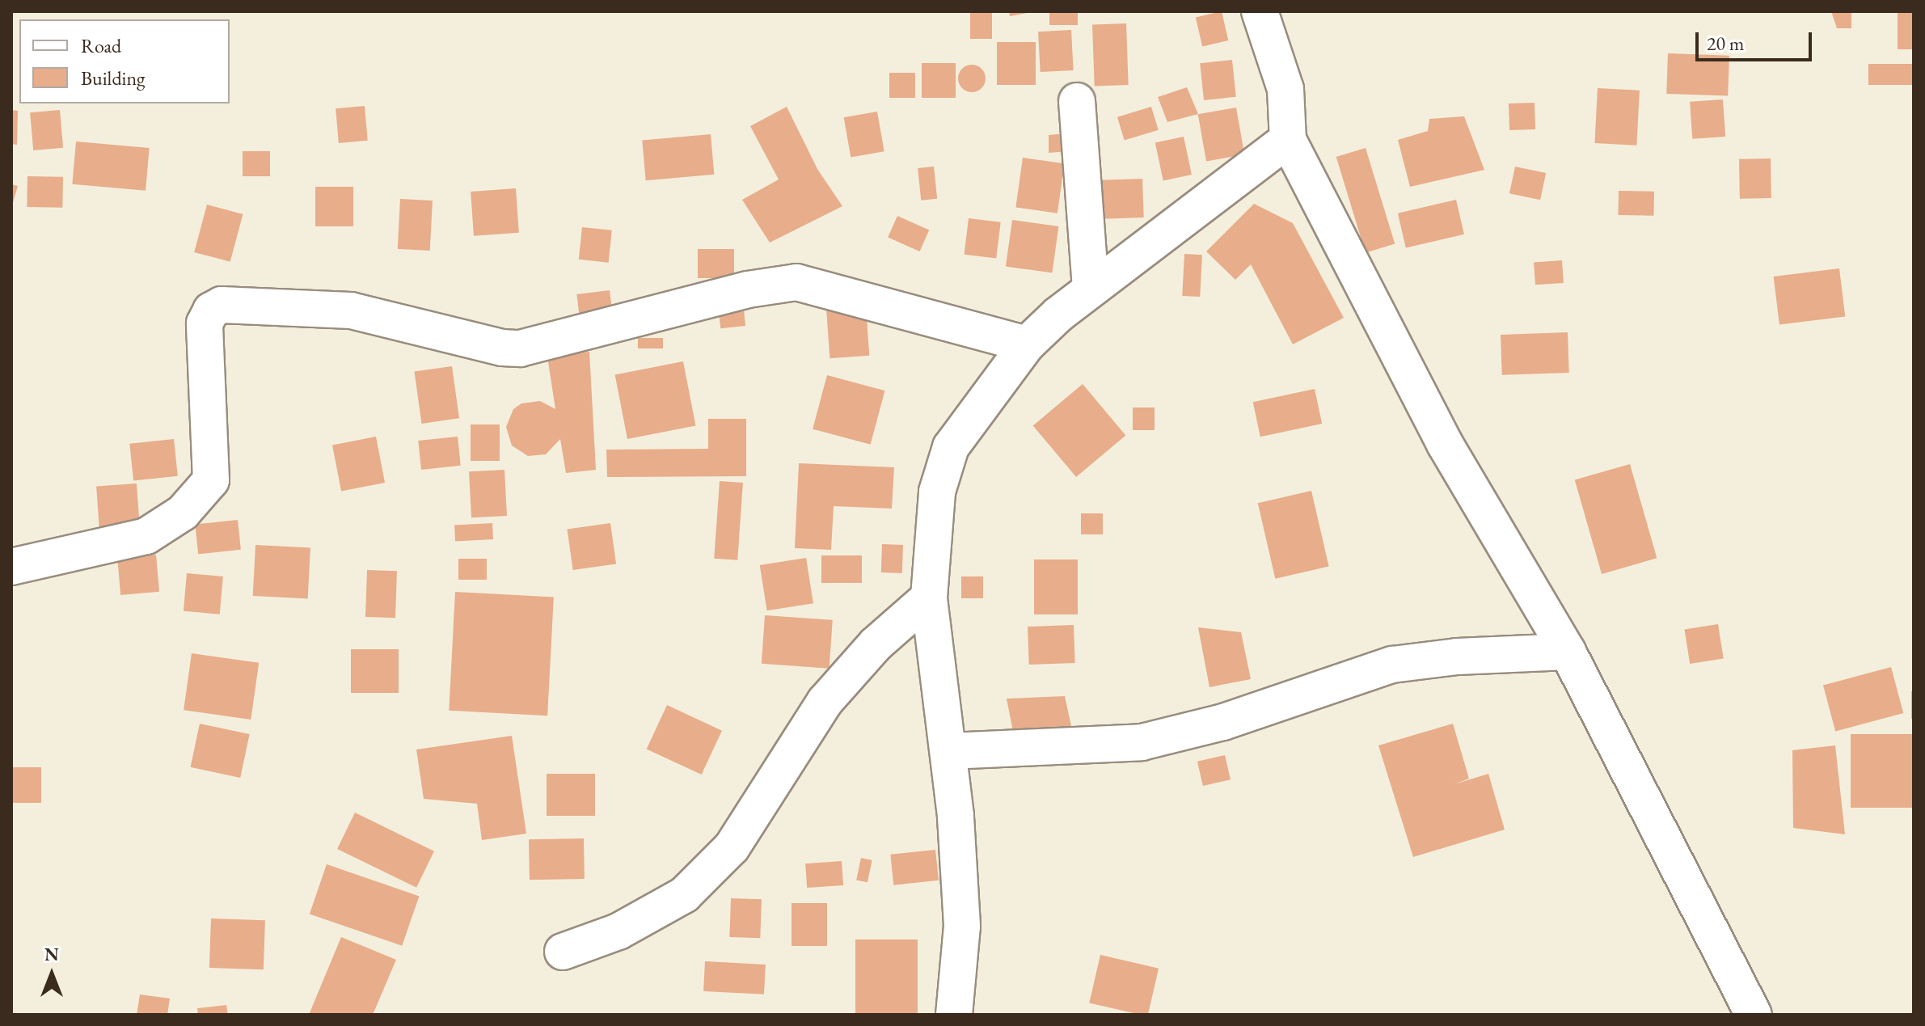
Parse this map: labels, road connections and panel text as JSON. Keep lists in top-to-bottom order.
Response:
{
  "legend": ["Road", "Building"],
  "scale_bar": "20 m",
  "north": "top"
}
